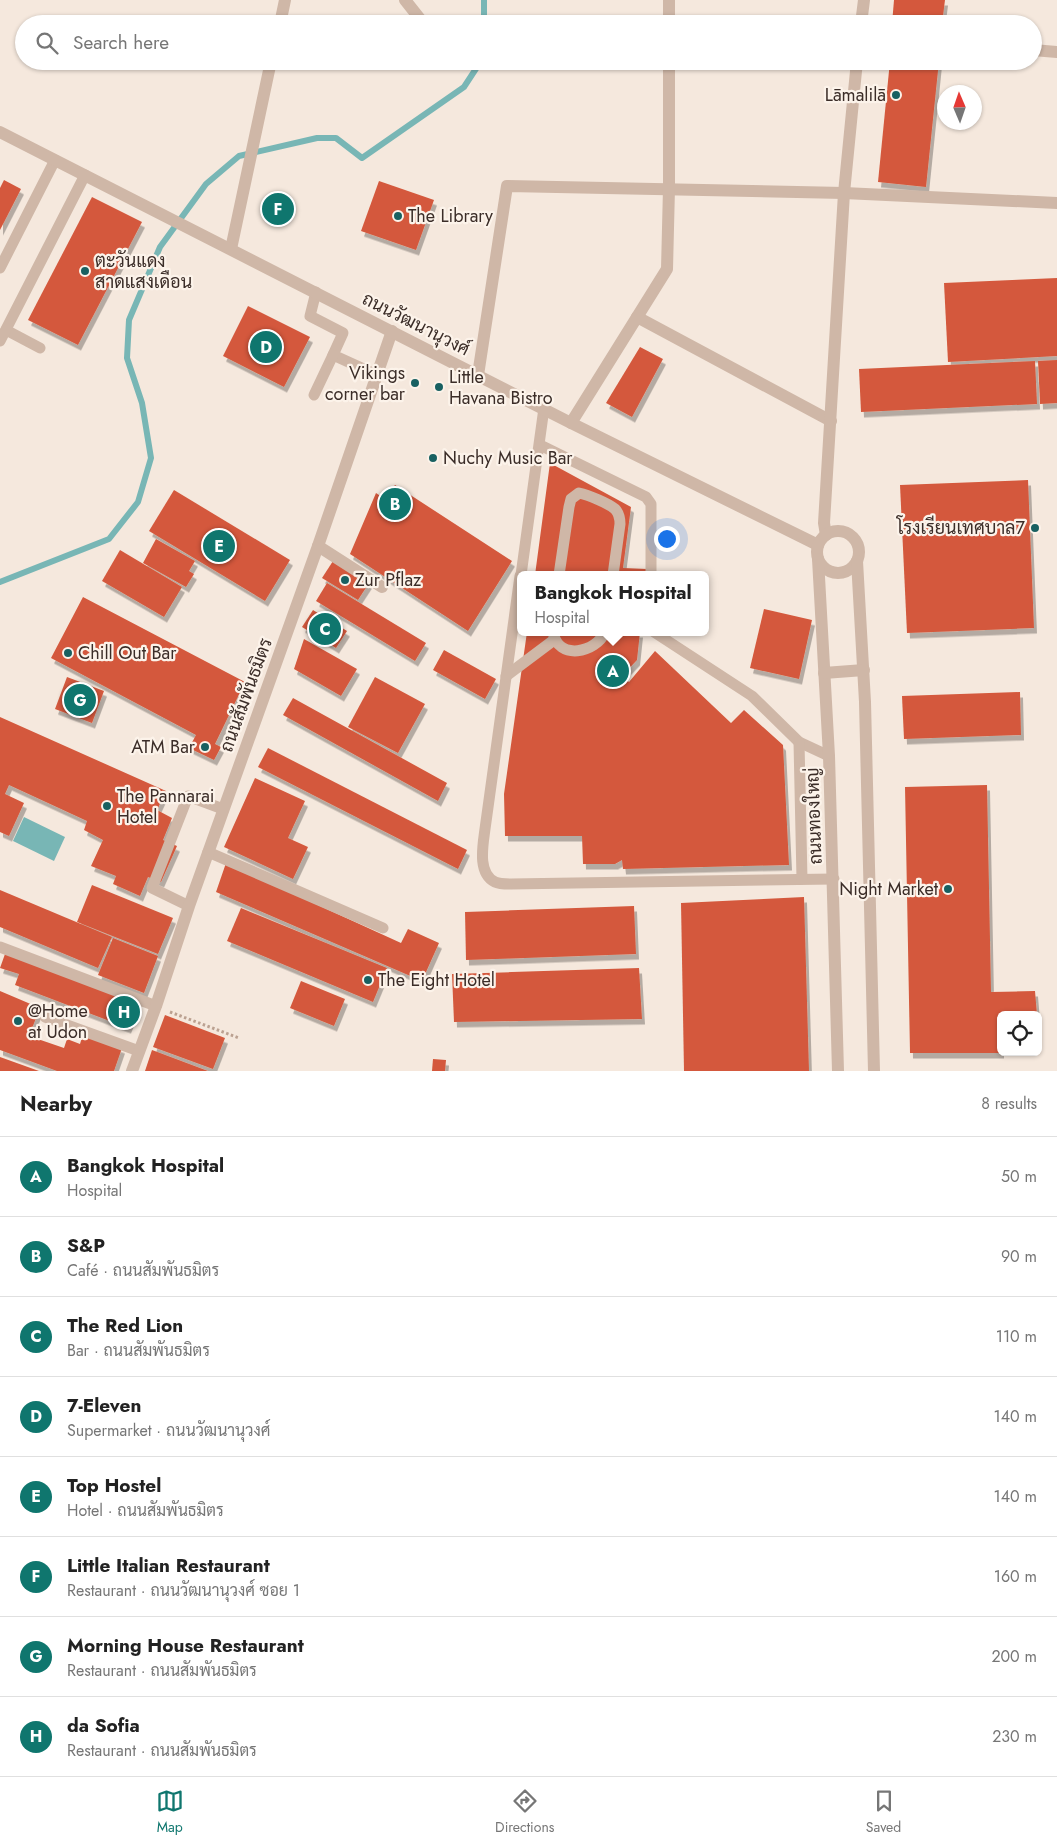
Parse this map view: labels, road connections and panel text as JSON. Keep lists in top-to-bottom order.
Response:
{
  "streets": {
    "street": ["ถนนวัฒนานุวงศ์", "ถนนสัมพันธมิตร", "ถนนทองใหญ่"]
  },
  "crossings": [
    ["ถนนวัฒนานุวงศ์", "ถนนสัมพันธมิตร"],
    ["ถนนวัฒนานุวงศ์", "ถนนทองใหญ่"]
  ],
  "places": [
    "Lāmalilā",
    "The Library",
    "ตะวันแดง สาดแสงเดือน",
    "Vikings corner bar",
    "Little Havana Bistro",
    "Nuchy Music Bar",
    "โรงเรียนเทศบาล7",
    "Zur Pflaz",
    "Chill Out Bar",
    "ATM Bar",
    "The Pannarai Hotel",
    "Night Market",
    "The Eight Hotel",
    "@Home at Udon"
  ],
  "north": "top",
  "page": {
    "search": "Search here",
    "pins": [
      "F",
      "D",
      "B",
      "E",
      "C",
      "A",
      "G",
      "H"
    ],
    "popup": ["Bangkok Hospital", "Hospital"],
    "heading": ["Nearby", "8 results"],
    "list": [
      {
        "mark": "A",
        "name": "Bangkok Hospital",
        "note": "Hospital",
        "value": "50 m"
      },
      {
        "mark": "B",
        "name": "S&P",
        "note": "Café · ถนนสัมพันธมิตร",
        "value": "90 m"
      },
      {
        "mark": "C",
        "name": "The Red Lion",
        "note": "Bar · ถนนสัมพันธมิตร",
        "value": "110 m"
      },
      {
        "mark": "D",
        "name": "7-Eleven",
        "note": "Supermarket · ถนนวัฒนานุวงศ์",
        "value": "140 m"
      },
      {
        "mark": "E",
        "name": "Top Hostel",
        "note": "Hotel · ถนนสัมพันธมิตร",
        "value": "140 m"
      },
      {
        "mark": "F",
        "name": "Little Italian Restaurant",
        "note": "Restaurant · ถนนวัฒนานุวงศ์ ซอย 1",
        "value": "160 m"
      },
      {
        "mark": "G",
        "name": "Morning House Restaurant",
        "note": "Restaurant · ถนนสัมพันธมิตร",
        "value": "200 m"
      },
      {
        "mark": "H",
        "name": "da Sofia",
        "note": "Restaurant · ถนนสัมพันธมิตร",
        "value": "230 m"
      }
    ],
    "nav": ["Map", "Directions", "Saved"]
  }
}
